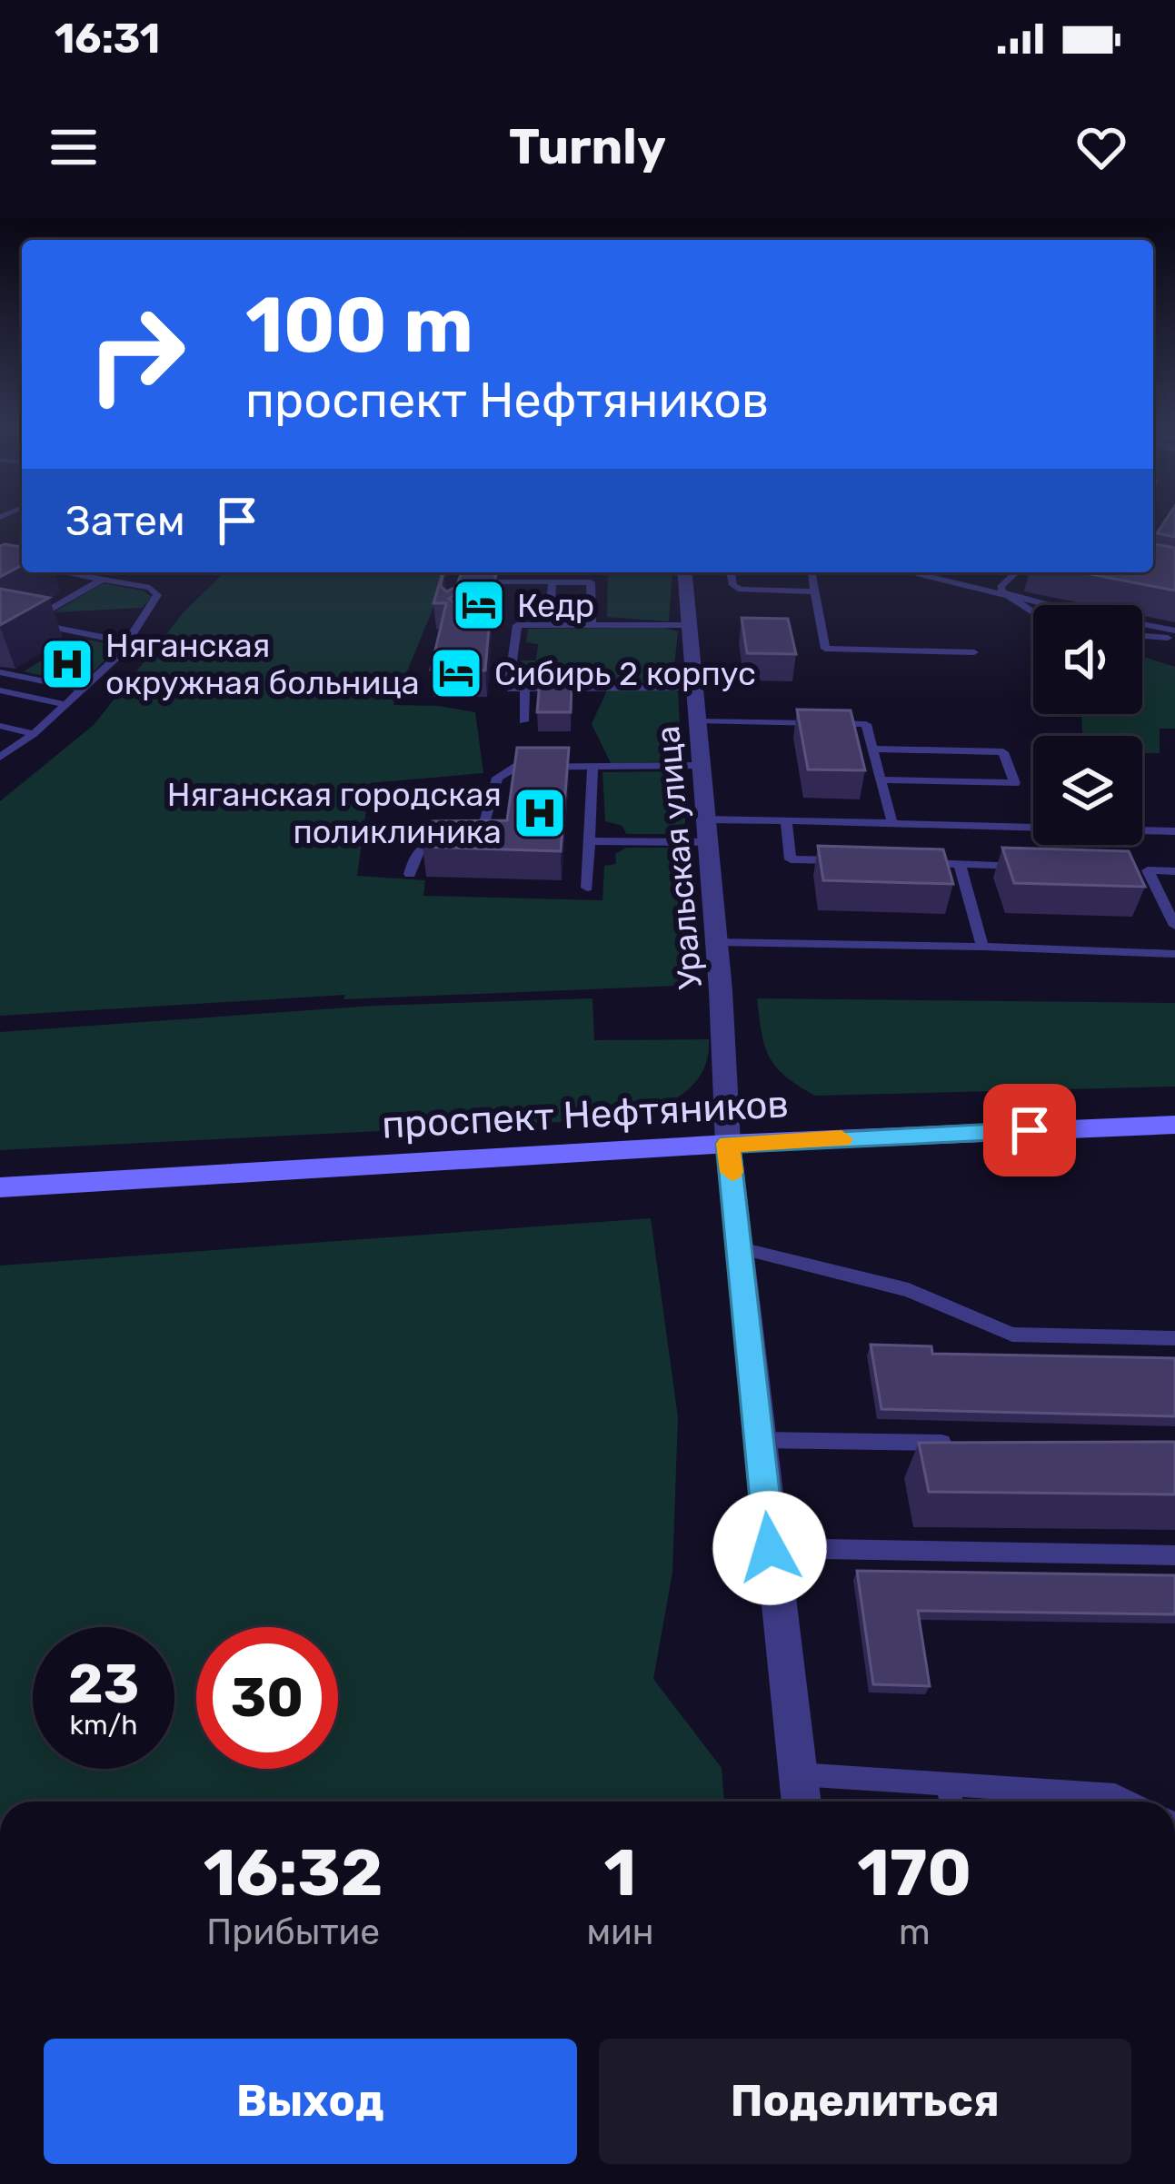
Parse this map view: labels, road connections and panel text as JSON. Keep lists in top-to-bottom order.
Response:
{
  "streets": {
    "main road": ["проспект Нефтяников"],
    "street": ["Уральская улица"]
  },
  "crossings": [
    ["Уральская улица", "проспект Нефтяников"]
  ],
  "places": {
    "hotel": ["Кедр", "Сибирь 2 корпус"],
    "hospital": ["Няганская окружная больница", "Няганская городская поликлиника"]
  },
  "page": {
    "status": "16:31",
    "header": "Turnly",
    "turn": ["100 m", "проспект Нефтяников"],
    "then": "Затем",
    "speed": "23 km/h",
    "limit": "30",
    "eta": [
      "16:32",
      "Прибытие",
      "1",
      "мин",
      "170",
      "m"
    ],
    "buttons": ["Выход", "Поделиться"]
  }
}
